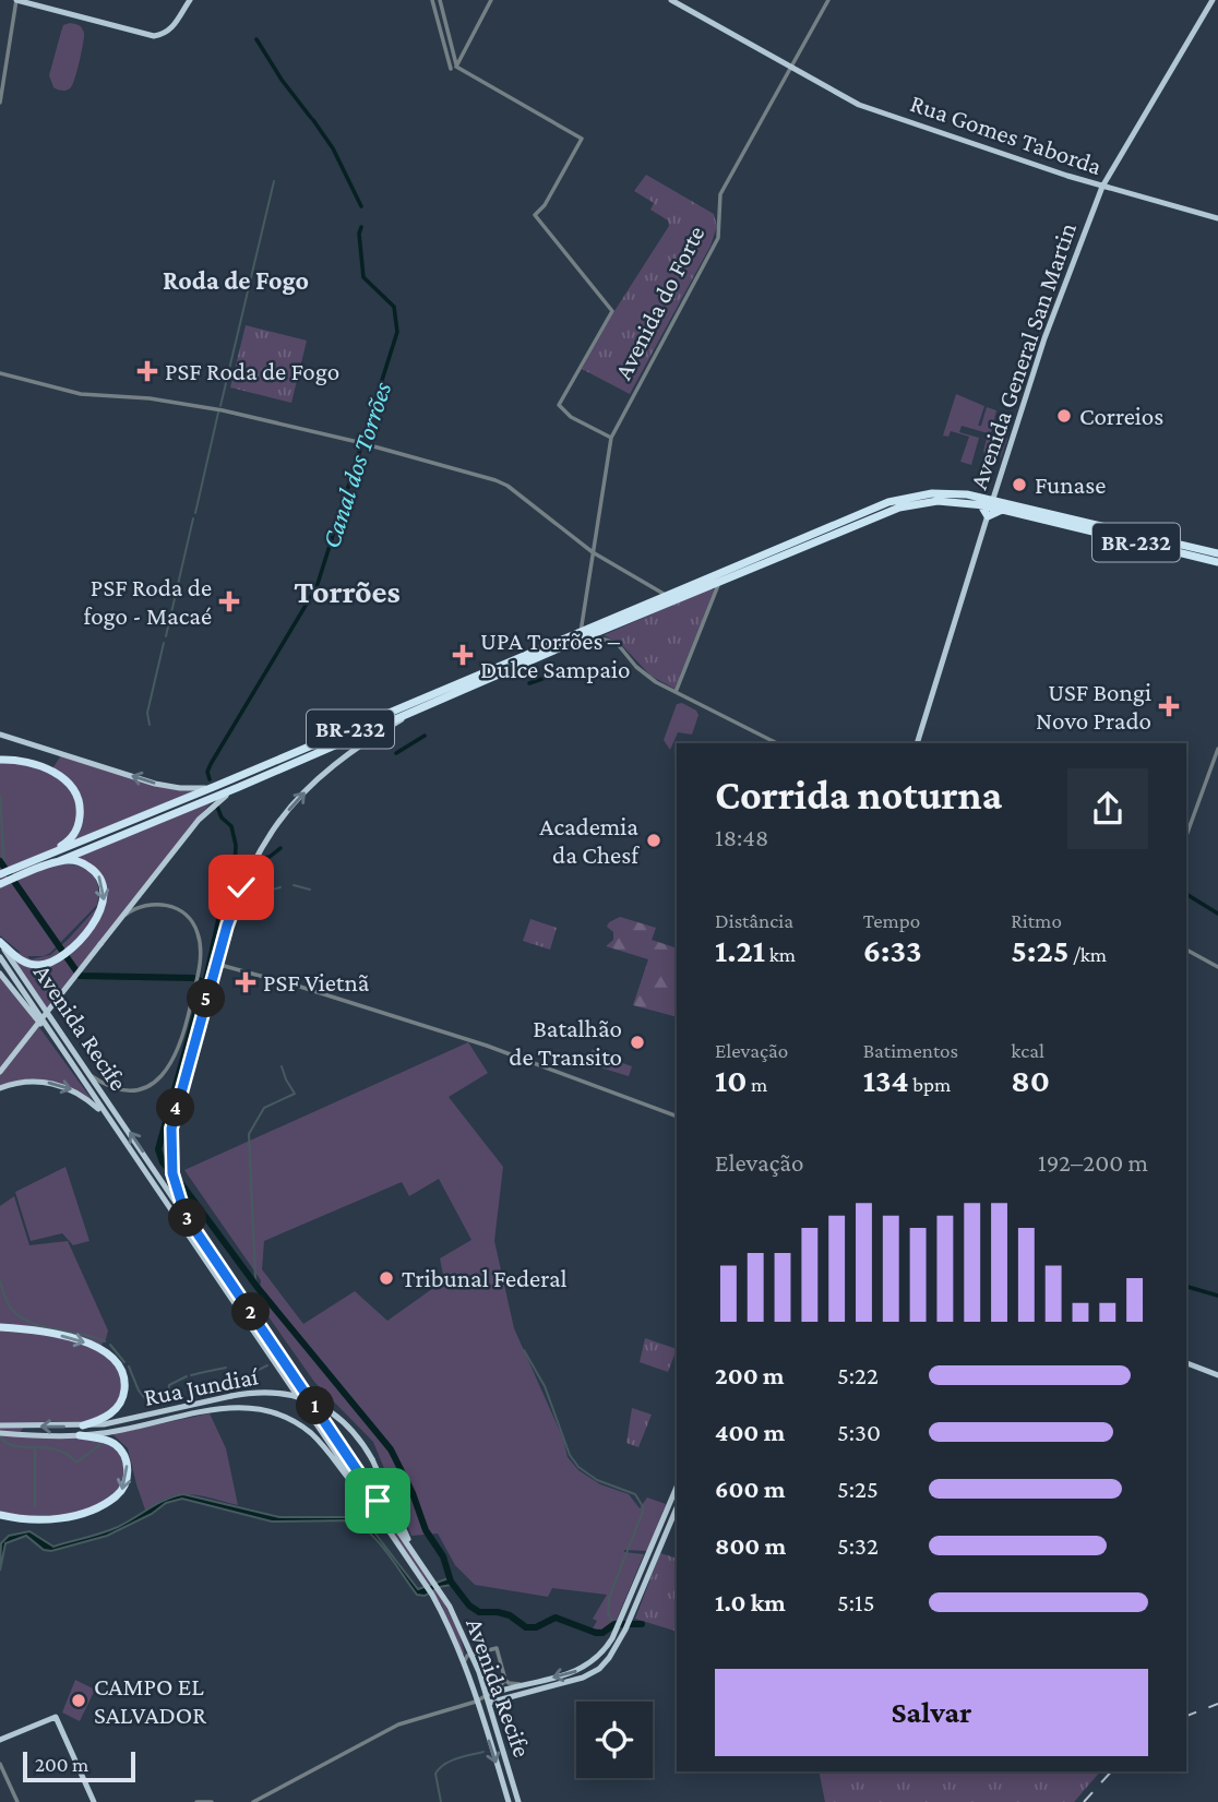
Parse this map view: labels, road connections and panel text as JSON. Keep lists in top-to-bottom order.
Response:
{
  "streets": {
    "highway": ["BR-232"],
    "main road": [
      "Rua Gomes Taborda",
      "Avenida General San Martin",
      "Avenida Recife",
      "Rua Jundiaí"
    ],
    "street": ["Avenida do Forte"]
  },
  "crossings": [
    ["Rua Gomes Taborda", "Avenida do Forte"],
    ["Rua Gomes Taborda", "Avenida General San Martin"],
    ["Avenida do Forte", "BR-232"],
    ["Avenida General San Martin", "BR-232"],
    ["Avenida Recife", "Rua Jundiaí"]
  ],
  "districts": ["Roda de Fogo", "Torrões"],
  "water": ["Canal dos Torrões"],
  "places": {
    "health": [
      "PSF Roda de Fogo",
      "PSF Roda de fogo - Macaé",
      "UPA Torrões – Dulce Sampaio",
      "USF Bongi Novo Prado",
      "PSF Vietnã"
    ],
    "other": [
      "Correios",
      "Funase",
      "Academia da Chesf",
      "Batalhão de Transito",
      "Tribunal Federal",
      "CAMPO EL SALVADOR"
    ]
  },
  "scale_bar": "200 m",
  "page": {
    "heading": ["Corrida noturna", "18:48"],
    "stats": [
      ["Distância", "1.21 km"],
      ["Tempo", "6:33"],
      ["Ritmo", "5:25 /km"],
      ["Elevação", "10 m"],
      ["Batimentos", "134 bpm"],
      ["kcal", "80"]
    ],
    "pins": [
      "5",
      "4",
      "3",
      "2",
      "1"
    ],
    "chart": ["Elevação", "192–200 m"],
    "list": [
      {
        "name": "200 m",
        "note": "5:22"
      },
      {
        "name": "400 m",
        "note": "5:30"
      },
      {
        "name": "600 m",
        "note": "5:25"
      },
      {
        "name": "800 m",
        "note": "5:32"
      },
      {
        "name": "1.0 km",
        "note": "5:15"
      }
    ],
    "buttons": "Salvar",
    "scale": "200 m"
  }
}
